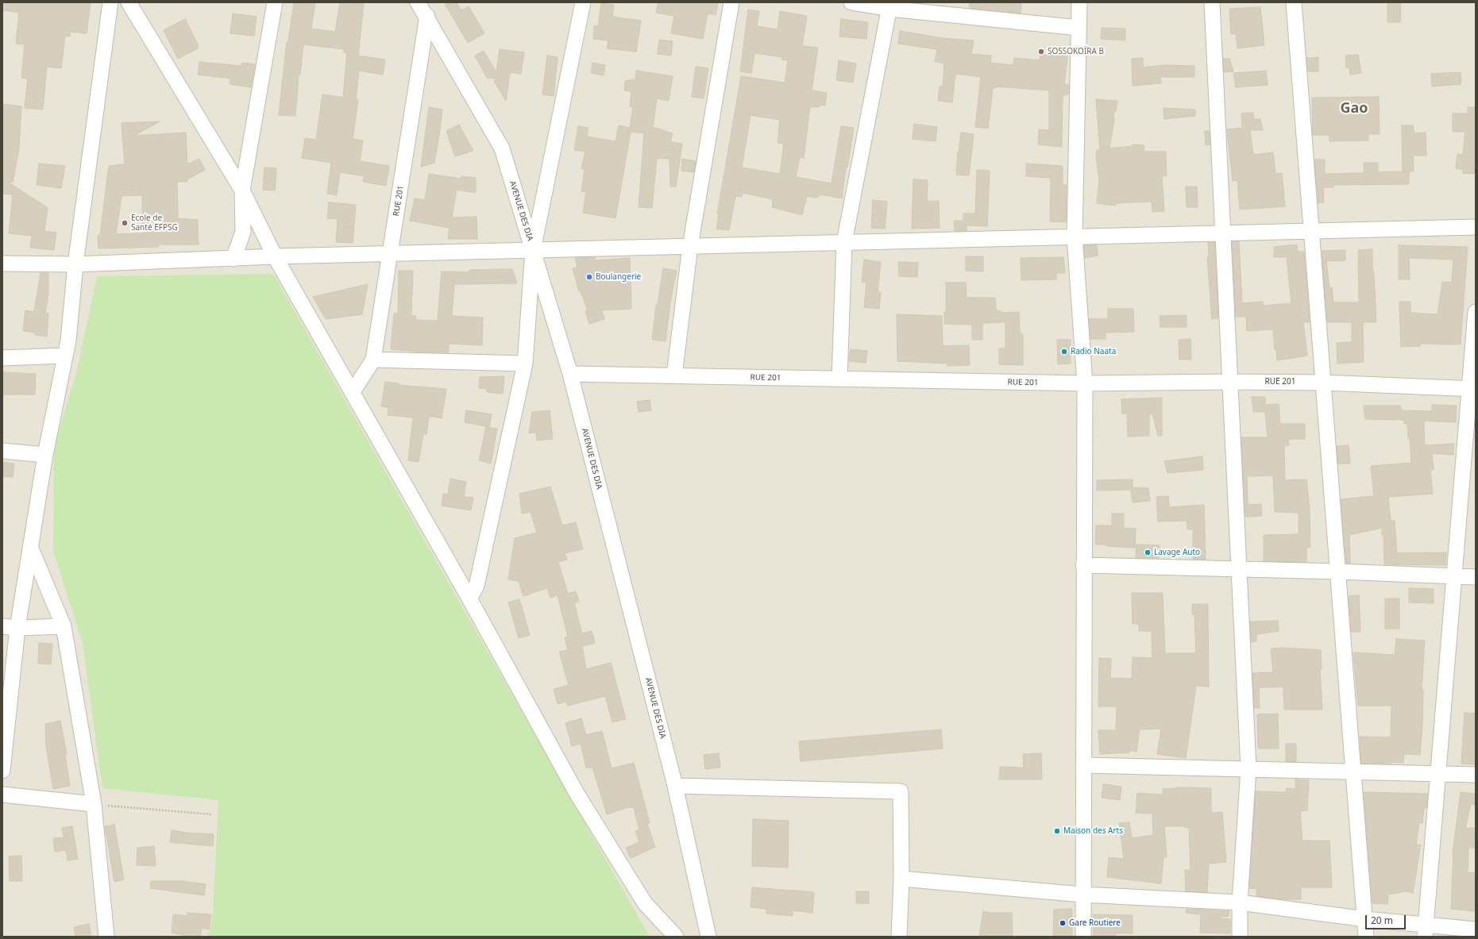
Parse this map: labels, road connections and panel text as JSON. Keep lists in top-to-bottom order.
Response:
{
  "streets": {
    "street": ["RUE 201", "AVENUE DES DIA"]
  },
  "crossings": [
    ["RUE 201", "AVENUE DES DIA"]
  ],
  "districts": ["Gao"],
  "places": [
    "SOSSOKOÏRA B",
    "Ecole de Santé EFPSG",
    "Boulangerie",
    "Radio Naata",
    "Lavage Auto",
    "Maison des Arts",
    "Gare Routiere"
  ],
  "scale_bar": "20 m"
}
